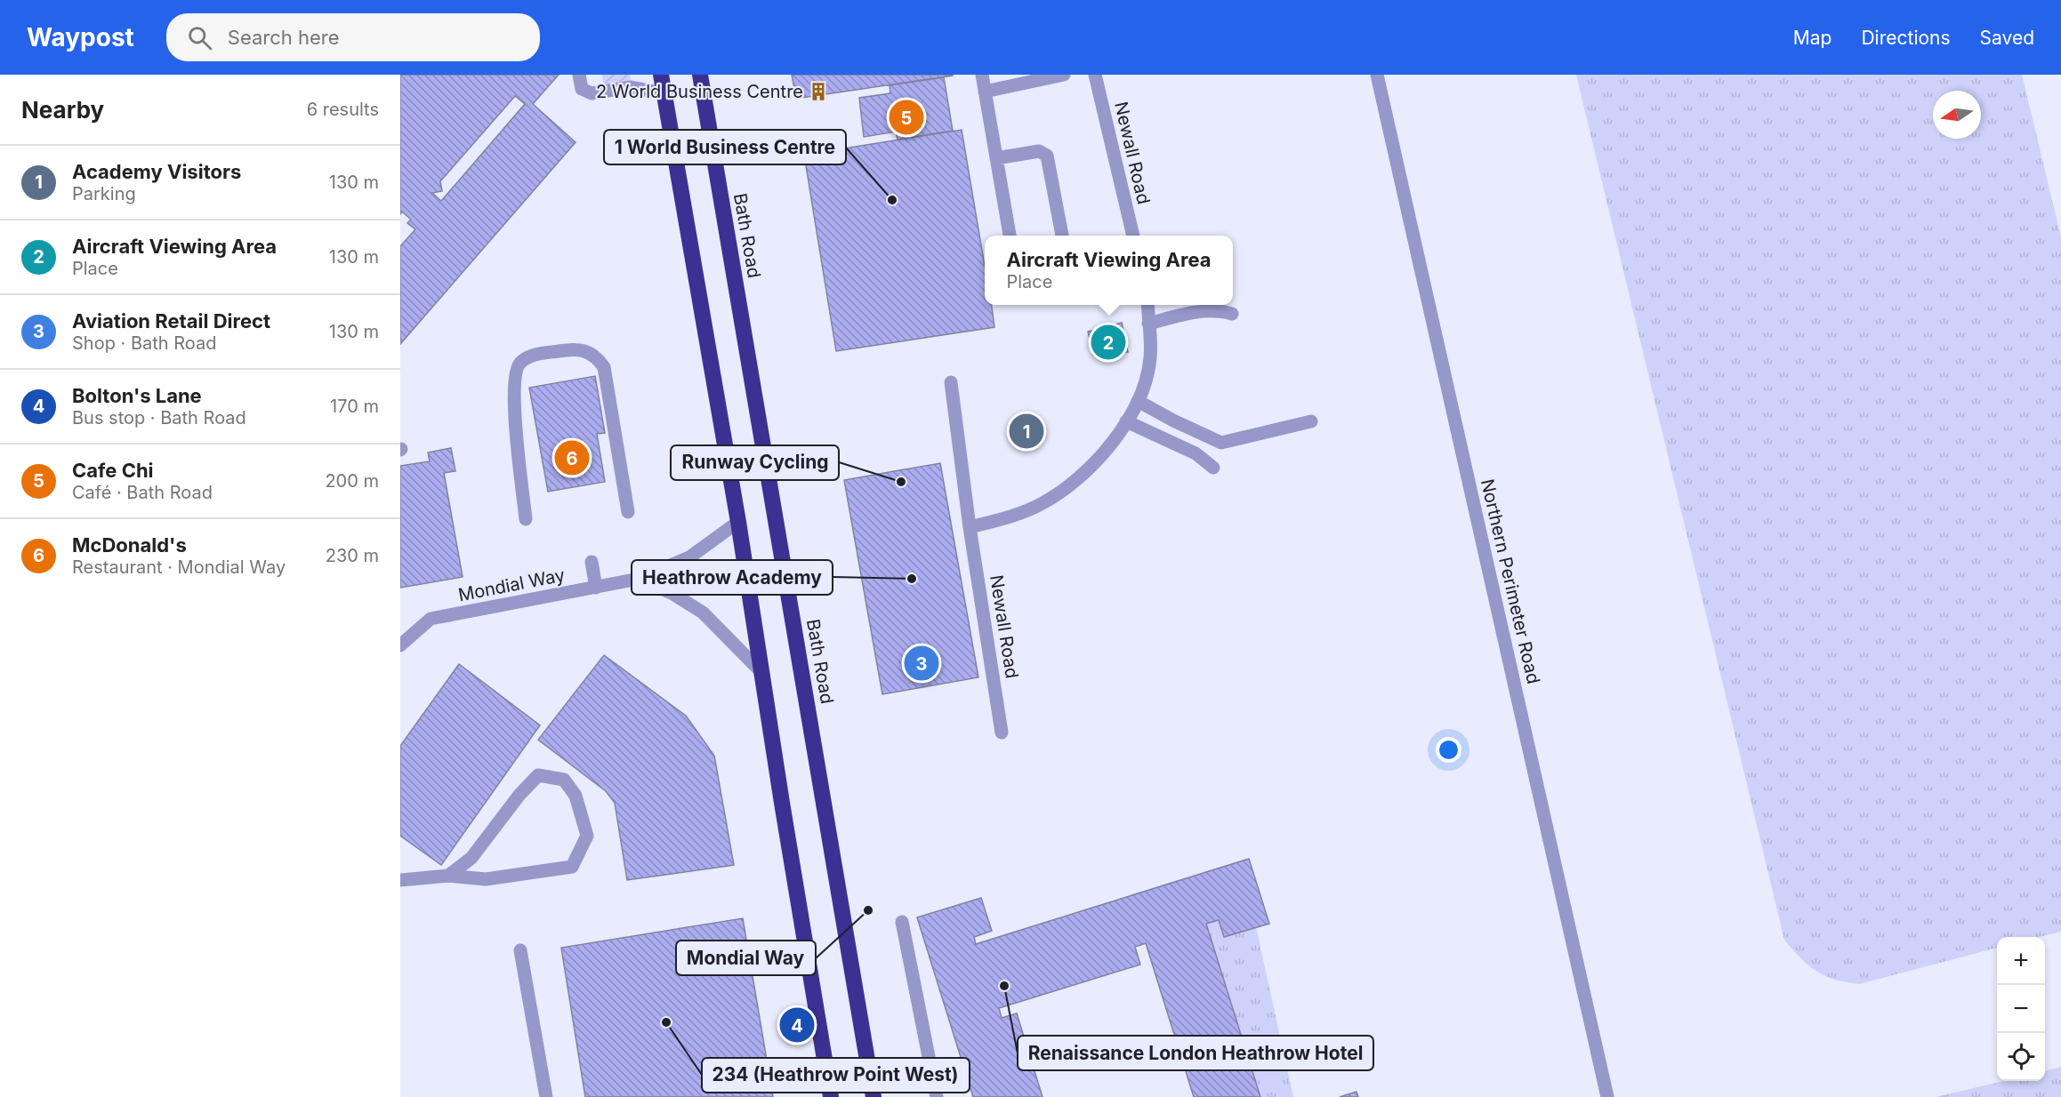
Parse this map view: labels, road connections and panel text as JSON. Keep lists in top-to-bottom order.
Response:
{
  "streets": {
    "highway": ["Bath Road"],
    "street": ["Newall Road", "Northern Perimeter Road", "Mondial Way"]
  },
  "places": {
    "building": ["2 World Business Centre"],
    "other": [
      "1 World Business Centre",
      "Runway Cycling",
      "Heathrow Academy",
      "Mondial Way",
      "Renaissance London Heathrow Hotel",
      "234 (Heathrow Point West)"
    ]
  },
  "north": "left",
  "page": {
    "header": "Waypost",
    "search": "Search here",
    "nav": ["Map", "Directions", "Saved"],
    "heading": ["Nearby", "6 results"],
    "pins": [
      "5",
      "2",
      "1",
      "6",
      "3",
      "4"
    ],
    "list": [
      {
        "mark": "1",
        "name": "Academy Visitors",
        "note": "Parking",
        "value": "130 m"
      },
      {
        "mark": "2",
        "name": "Aircraft Viewing Area",
        "note": "Place",
        "value": "130 m"
      },
      {
        "mark": "3",
        "name": "Aviation Retail Direct",
        "note": "Shop · Bath Road",
        "value": "130 m"
      },
      {
        "mark": "4",
        "name": "Bolton's Lane",
        "note": "Bus stop · Bath Road",
        "value": "170 m"
      },
      {
        "mark": "5",
        "name": "Cafe Chi",
        "note": "Café · Bath Road",
        "value": "200 m"
      },
      {
        "mark": "6",
        "name": "McDonald's",
        "note": "Restaurant · Mondial Way",
        "value": "230 m"
      }
    ],
    "popup": ["Aircraft Viewing Area", "Place"],
    "map_buttons": ["+", "−"]
  }
}
